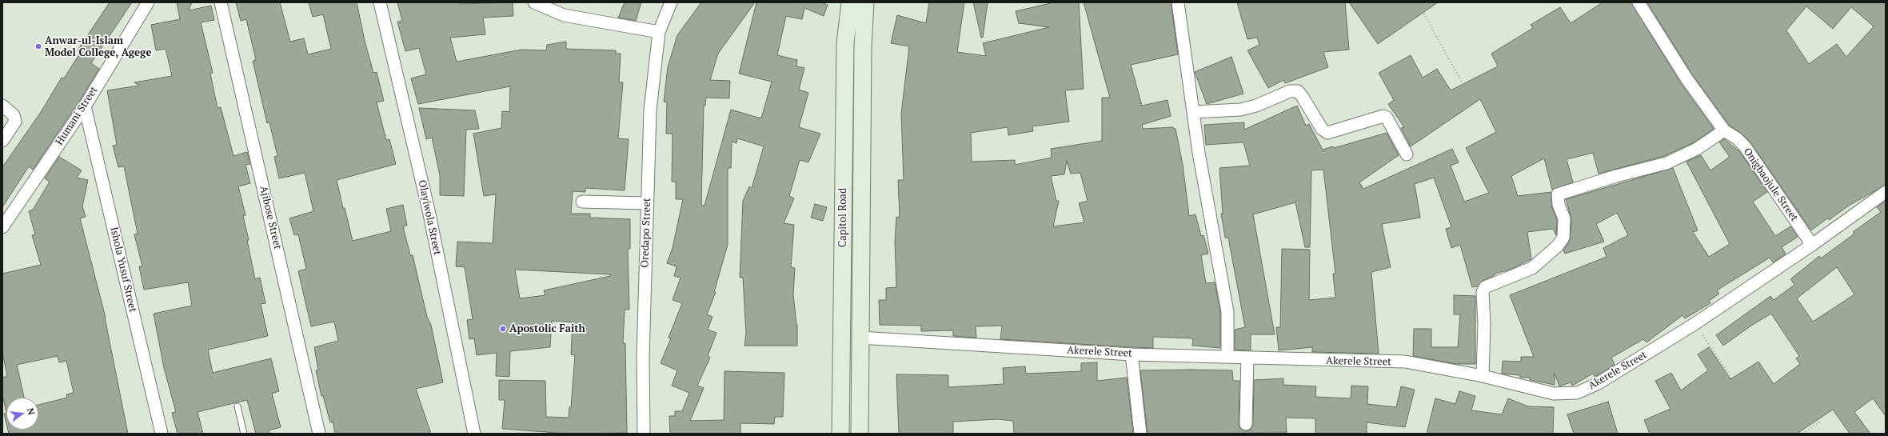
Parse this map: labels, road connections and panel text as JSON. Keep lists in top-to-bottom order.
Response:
{
  "streets": {
    "main road": ["Capitol Road"],
    "street": [
      "Humani Street",
      "Onigbaojule Street",
      "Ajibose Street",
      "Olayiwola Street",
      "Oredapo Street",
      "Ishola Yusuf Street",
      "Akerele Street"
    ]
  },
  "crossings": [
    ["Humani Street", "Ishola Yusuf Street"],
    ["Onigbaojule Street", "Akerele Street"],
    ["Capitol Road", "Akerele Street"]
  ],
  "places": ["Anwar-ul-Islam Model College, Agege", "Apostolic Faith"],
  "north": "right"
}
